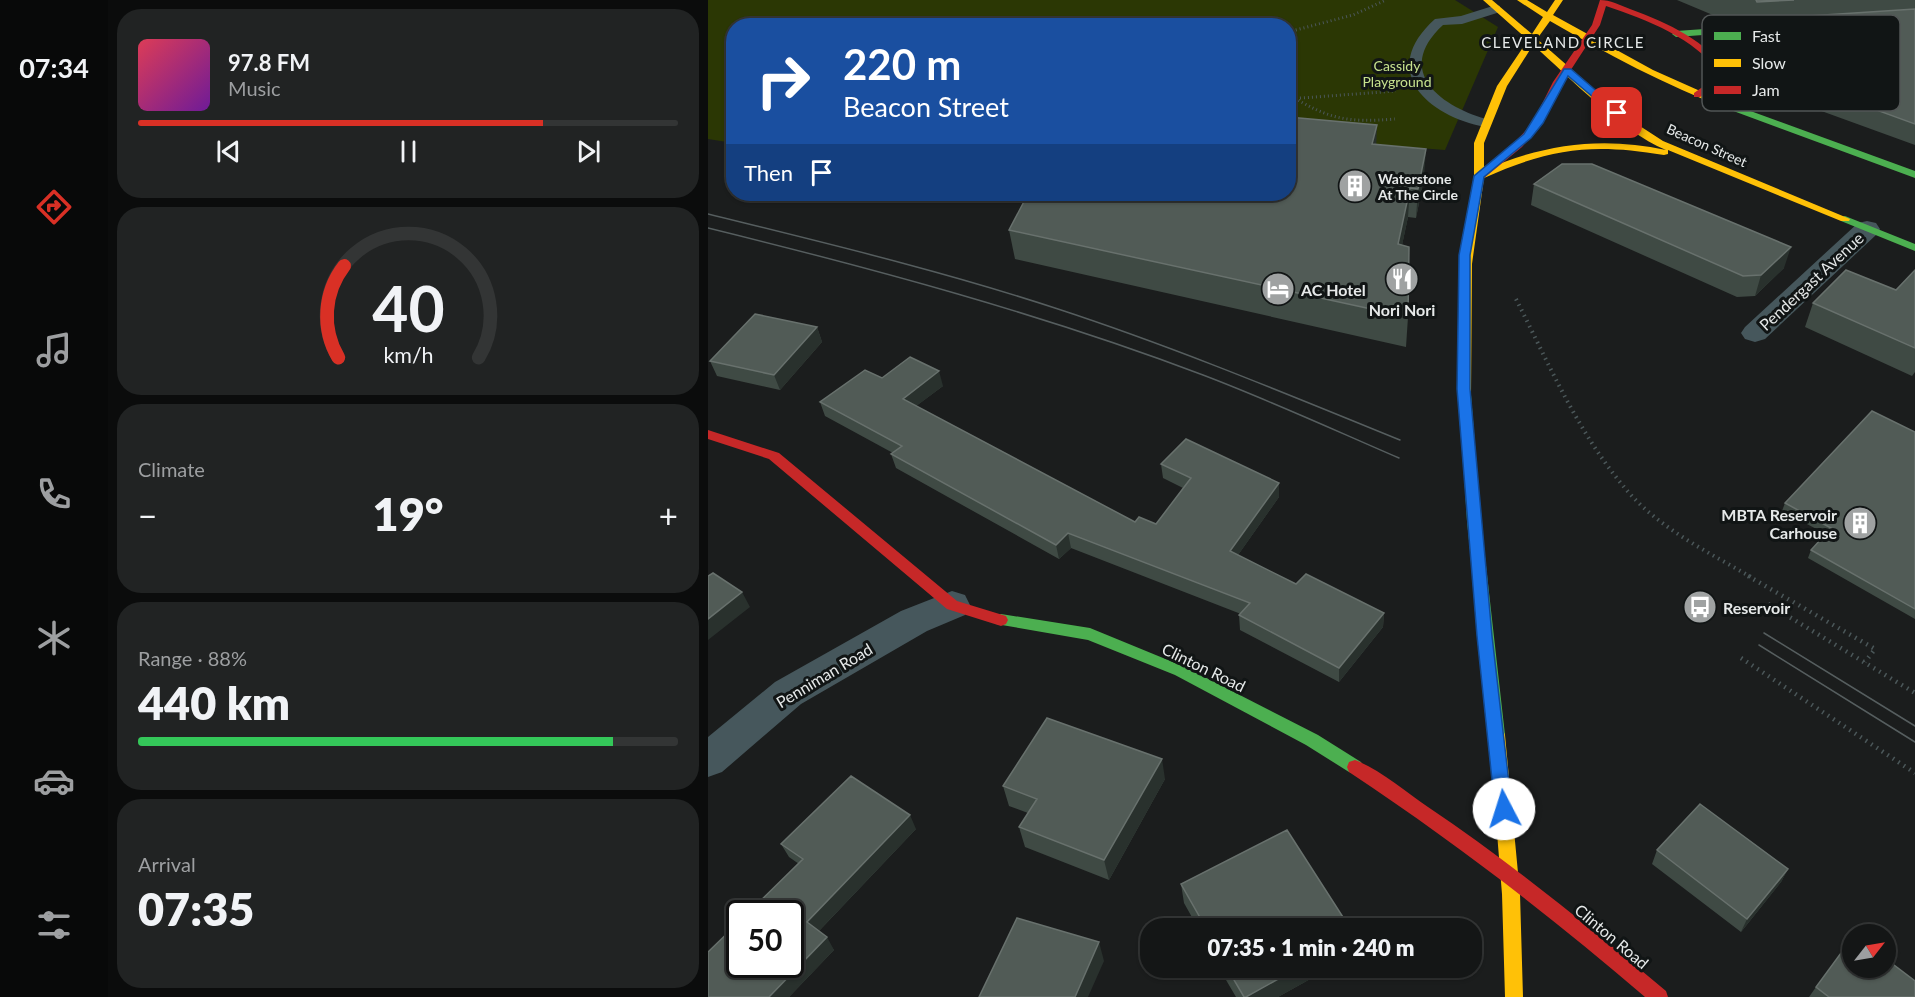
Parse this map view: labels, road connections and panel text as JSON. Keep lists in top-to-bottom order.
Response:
{
  "streets": {
    "main road": ["Beacon Street", "Clinton Road"],
    "street": ["Pendergast Avenue", "Penniman Road"]
  },
  "crossings": [
    ["Beacon Street", "Pendergast Avenue"],
    ["Clinton Road", "Penniman Road"]
  ],
  "districts": ["CLEVELAND CIRCLE"],
  "parks": ["Cassidy Playground"],
  "places": {
    "building": ["Waterstone At The Circle", "MBTA Reservoir Carhouse"],
    "restaurant": ["Nori Nori"],
    "hotel": ["AC Hotel"],
    "bus stop": ["Reservoir"]
  },
  "legend": ["Fast", "Slow", "Jam"],
  "north": "top right",
  "page": {
    "tabs": "07:34",
    "turn": ["220 m", "Beacon Street"],
    "song": ["97.8 FM", "Music"],
    "then": "Then",
    "tile": [
      "Climate",
      ["Range · 88%", "440 km"],
      ["Arrival", "07:35"]
    ],
    "heat": ["−", "19°", "+"],
    "limit": "50",
    "trip": "07:35 · 1 min · 240 m",
    "gauge": ["40", "km/h"]
  }
}
